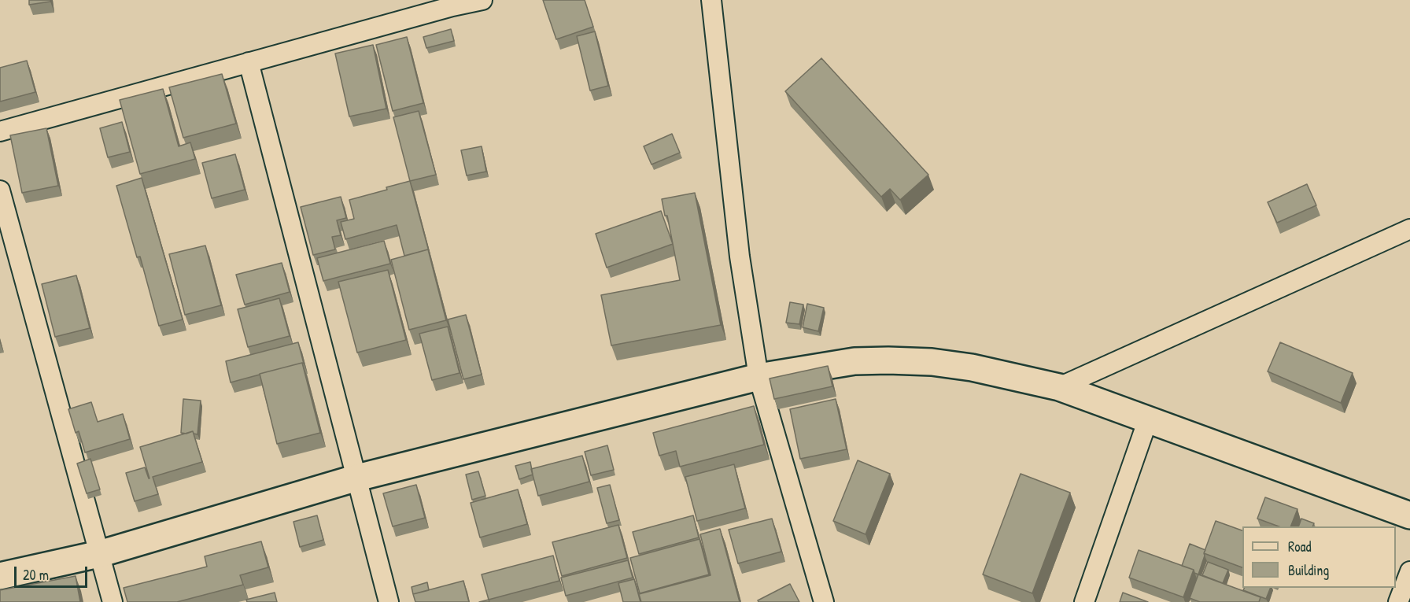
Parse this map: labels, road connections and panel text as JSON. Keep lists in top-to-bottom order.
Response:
{
  "legend": ["Road", "Building"],
  "scale_bar": "20 m"
}
